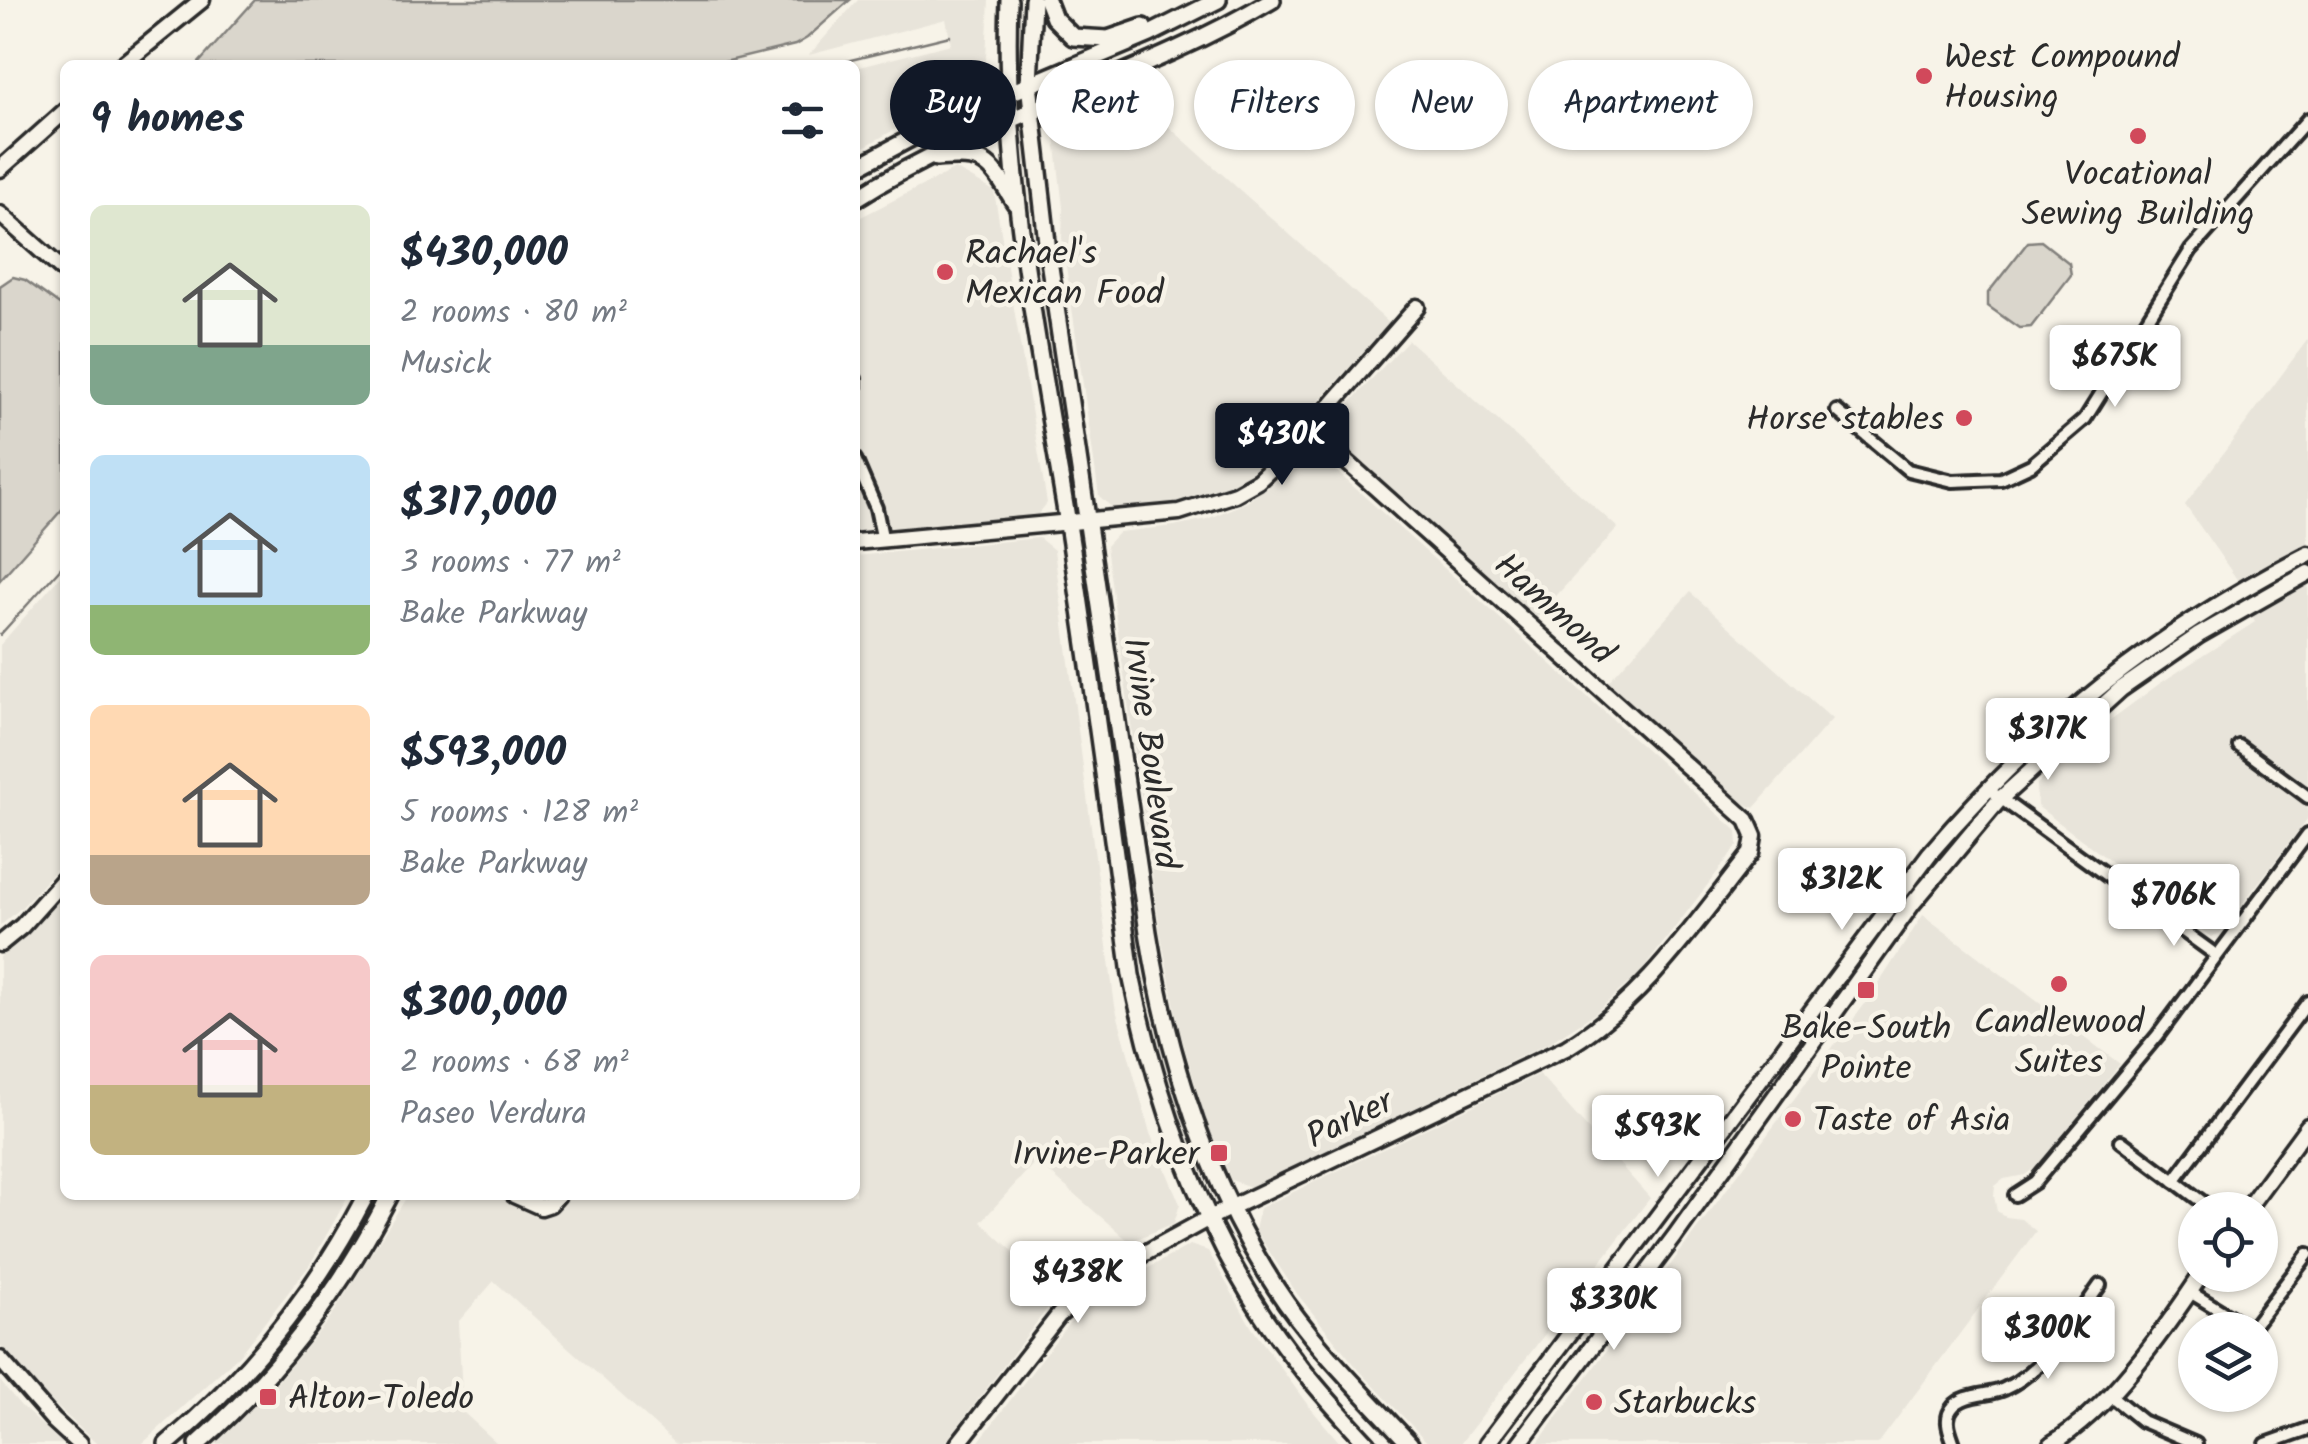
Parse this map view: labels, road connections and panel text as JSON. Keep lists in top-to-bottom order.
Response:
{
  "streets": {
    "main road": ["Irvine Boulevard"],
    "street": ["Hammond", "Parker"]
  },
  "crossings": [
    ["Hammond", "Parker"],
    ["Irvine Boulevard", "Parker"]
  ],
  "places": {
    "other": [
      "West Compound Housing",
      "Vocational Sewing Building",
      "Rachael's Mexican Food",
      "Horse stables",
      "Candlewood Suites",
      "Taste of Asia",
      "Starbucks"
    ],
    "transit": ["Bake-South Pointe", "Irvine-Parker", "Alton-Toledo"]
  },
  "page": {
    "chip": [
      "Buy",
      "Rent",
      "Filters",
      "New",
      "Apartment"
    ],
    "heading": "9 homes",
    "list": [
      {
        "name": "$430,000",
        "note": "2 rooms · 80 m² · Musick"
      },
      {
        "name": "$317,000",
        "note": "3 rooms · 77 m² · Bake Parkway"
      },
      {
        "name": "$593,000",
        "note": "5 rooms · 128 m² · Bake Parkway"
      },
      {
        "name": "$300,000",
        "note": "2 rooms · 68 m² · Paseo Verdura"
      }
    ],
    "price": [
      "$675K",
      "$430K",
      "$317K",
      "$312K",
      "$706K",
      "$593K",
      "$438K",
      "$330K",
      "$300K"
    ]
  }
}
